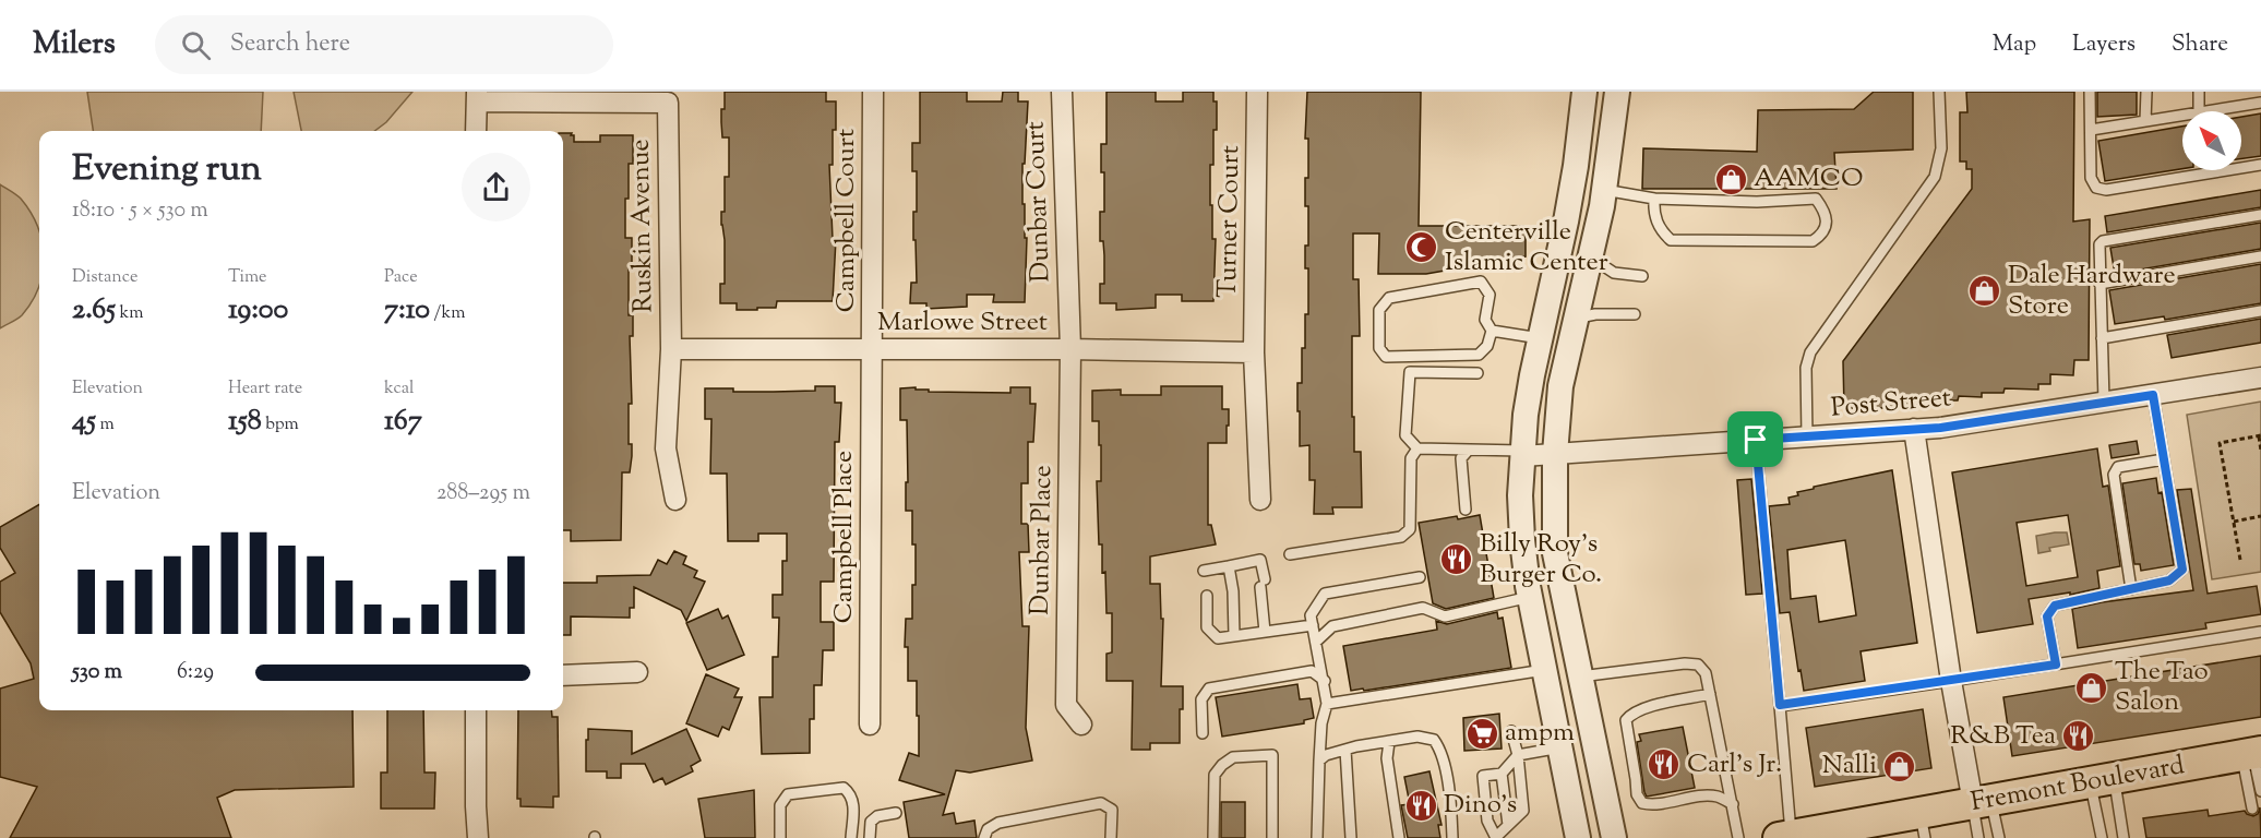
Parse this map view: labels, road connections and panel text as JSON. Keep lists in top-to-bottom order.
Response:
{
  "streets": {
    "main road": ["Fremont Boulevard"],
    "street": [
      "Dunbar Court",
      "Campbell Court",
      "Turner Court",
      "Ruskin Avenue",
      "Marlowe Street",
      "Post Street",
      "Campbell Place",
      "Dunbar Place"
    ]
  },
  "crossings": [
    ["Dunbar Court", "Marlowe Street"],
    ["Dunbar Court", "Dunbar Place"],
    ["Campbell Court", "Marlowe Street"],
    ["Campbell Court", "Campbell Place"],
    ["Turner Court", "Marlowe Street"],
    ["Ruskin Avenue", "Marlowe Street"],
    ["Marlowe Street", "Campbell Place"],
    ["Marlowe Street", "Dunbar Place"]
  ],
  "places": {
    "shop": [
      "AAMCO",
      "Dale Hardware Store",
      "The Tao Salon",
      "Nalli"
    ],
    "mosque": ["Centerville Islamic Center"],
    "restaurant": [
      "Billy Roy's Burger Co.",
      "R&B Tea",
      "Carl's Jr.",
      "Dino's"
    ],
    "supermarket": ["ampm"]
  },
  "north": "top left",
  "page": {
    "header": "Milers",
    "search": "Search here",
    "nav": ["Map", "Layers", "Share"],
    "heading": ["Evening run", "18:10 · 5 × 530 m"],
    "stats": [
      ["Distance", "2.65 km"],
      ["Time", "19:00"],
      ["Pace", "7:10 /km"],
      ["Elevation", "45 m"],
      ["Heart rate", "158 bpm"],
      ["kcal", "167"]
    ],
    "chart": ["Elevation", "288–295 m"],
    "list": [
      {
        "name": "530 m",
        "note": "6:29"
      }
    ]
  }
}
